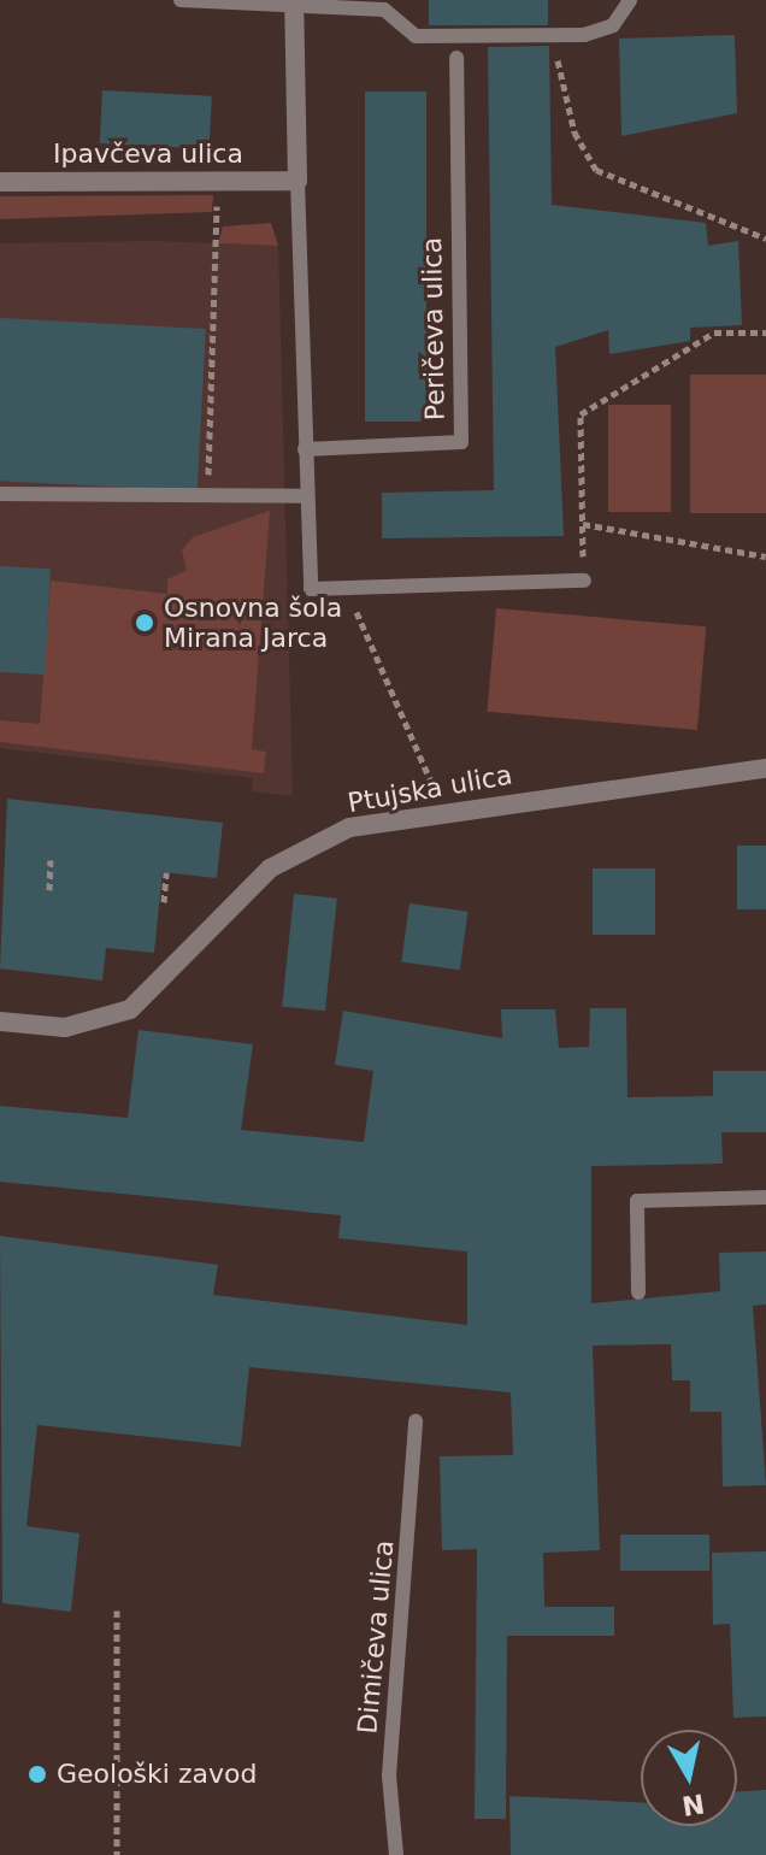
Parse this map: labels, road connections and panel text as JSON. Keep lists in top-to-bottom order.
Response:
{
  "streets": {
    "street": ["Ipavčeva ulica", "Ptujska ulica"],
    "lane": ["Peričeva ulica", "Dimičeva ulica"]
  },
  "places": ["Osnovna šola Mirana Jarca", "Geološki zavod"],
  "north": "bottom"
}
